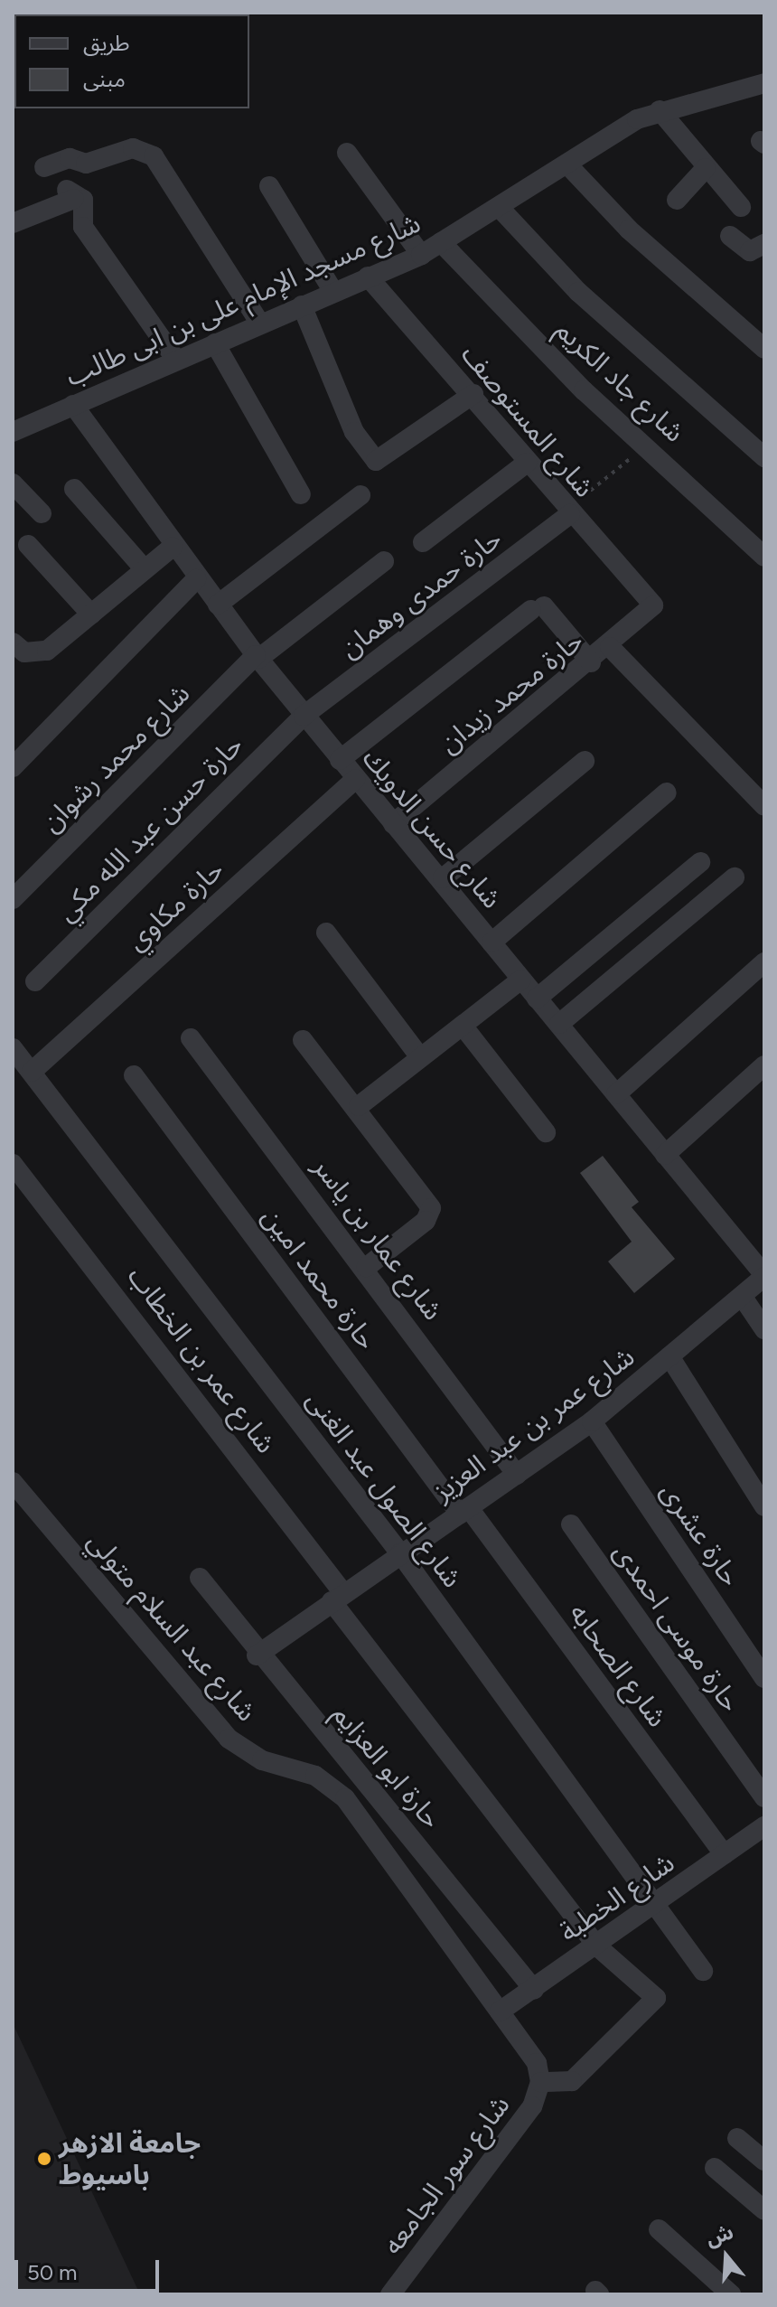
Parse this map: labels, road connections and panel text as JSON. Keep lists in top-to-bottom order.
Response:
{
  "streets": {
    "street": [
      "شارع مسجد الإمام على بن ابى طالب",
      "شارع جاد الكريم",
      "شارع المستوصف",
      "حارة حمدى وهمان",
      "حارة محمد زيدان",
      "شارع محمد رشوان",
      "حارة حسن عبد الله مكي",
      "شارع حسن الدويك",
      "حارة مكاوي",
      "شارع عمار بن ياسر",
      "حارة محمد امين",
      "شارع عمر بن الخطاب",
      "شارع عمر بن عبد العزيز",
      "شارع الصول عبد الغنى",
      "حارة عشرى",
      "شارع عبد السلام متولي",
      "حارة موسى احمدى",
      "شارع الصحابه",
      "حارة ابو العزايم",
      "شارع الخطبة",
      "شارع سور الجامعه"
    ]
  },
  "crossings": [
    ["شارع مسجد الإمام على بن ابى طالب", "شارع جاد الكريم"],
    ["شارع مسجد الإمام على بن ابى طالب", "شارع المستوصف"],
    ["شارع مسجد الإمام على بن ابى طالب", "شارع حسن الدويك"],
    ["شارع المستوصف", "حارة حمدى وهمان"],
    ["شارع المستوصف", "حارة محمد زيدان"],
    ["حارة حمدى وهمان", "حارة حسن عبد الله مكي"],
    ["حارة حمدى وهمان", "شارع حسن الدويك"],
    ["حارة محمد زيدان", "شارع حسن الدويك"],
    ["شارع محمد رشوان", "شارع حسن الدويك"],
    ["حارة حسن عبد الله مكي", "شارع حسن الدويك"],
    ["شارع حسن الدويك", "حارة مكاوي"],
    ["شارع حسن الدويك", "شارع عمر بن عبد العزيز"],
    ["حارة مكاوي", "شارع الصول عبد الغنى"],
    ["شارع عمار بن ياسر", "شارع عمر بن عبد العزيز"],
    ["حارة محمد امين", "شارع عمر بن عبد العزيز"],
    ["حارة محمد امين", "شارع الصحابه"],
    ["شارع عمر بن الخطاب", "شارع عمر بن عبد العزيز"],
    ["شارع عمر بن الخطاب", "شارع الخطبة"],
    ["شارع عمر بن الخطاب", "شارع سور الجامعه"],
    ["شارع عمر بن عبد العزيز", "شارع الصول عبد الغنى"],
    ["شارع عمر بن عبد العزيز", "حارة عشرى"],
    ["شارع عمر بن عبد العزيز", "شارع الصحابه"],
    ["شارع عمر بن عبد العزيز", "حارة ابو العزايم"],
    ["شارع الصول عبد الغنى", "شارع الخطبة"],
    ["شارع عبد السلام متولي", "شارع الخطبة"],
    ["شارع عبد السلام متولي", "شارع سور الجامعه"],
    ["شارع الصحابه", "شارع الخطبة"],
    ["حارة ابو العزايم", "شارع الخطبة"],
    ["شارع الخطبة", "شارع سور الجامعه"]
  ],
  "places": ["جامعة الازهر باسيوط"],
  "legend": ["طريق", "مبنى"],
  "scale_bar": "50 m",
  "north": "top"
}
